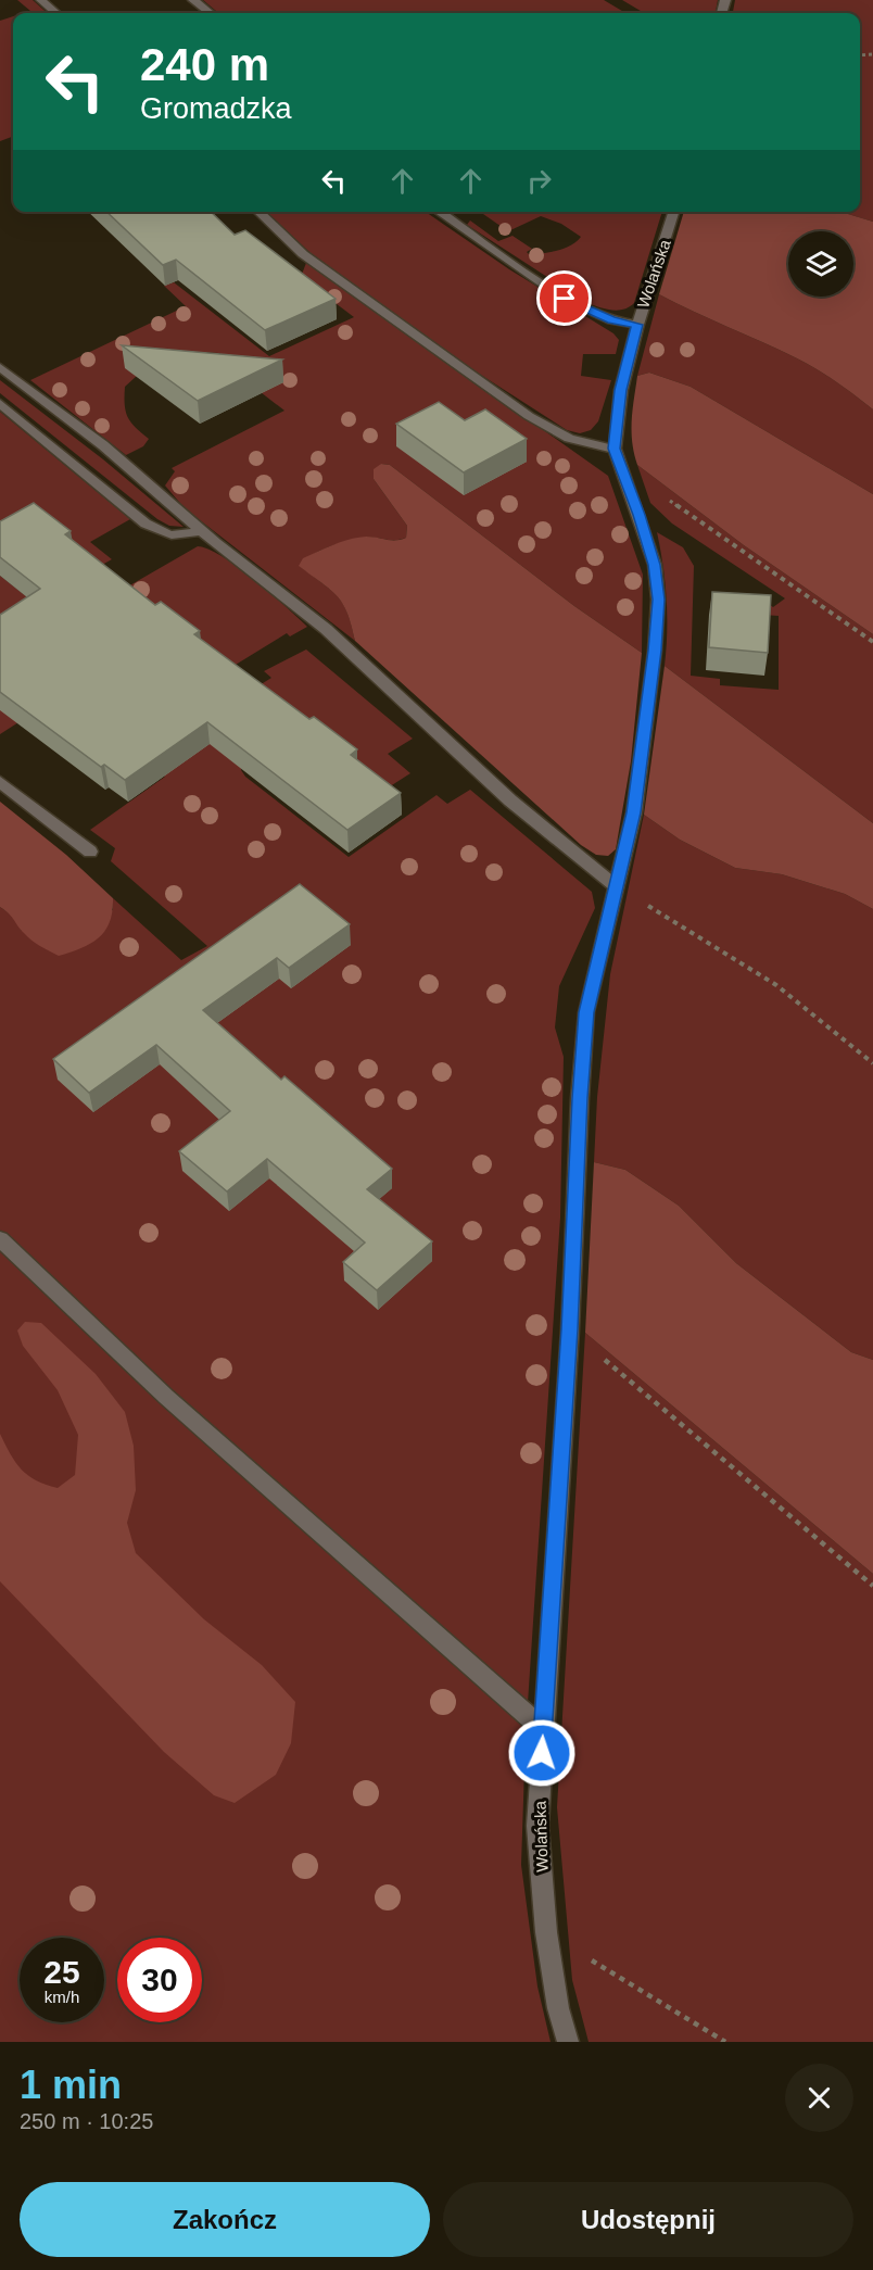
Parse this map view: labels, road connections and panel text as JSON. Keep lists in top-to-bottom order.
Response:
{
  "streets": {
    "street": ["Wolańska"]
  },
  "page": {
    "turn": ["240 m", "Gromadzka"],
    "speed": "25 km/h",
    "limit": "30",
    "heading": ["1 min", "250 m · 10:25"],
    "buttons": ["Zakończ", "Udostępnij"]
  }
}
